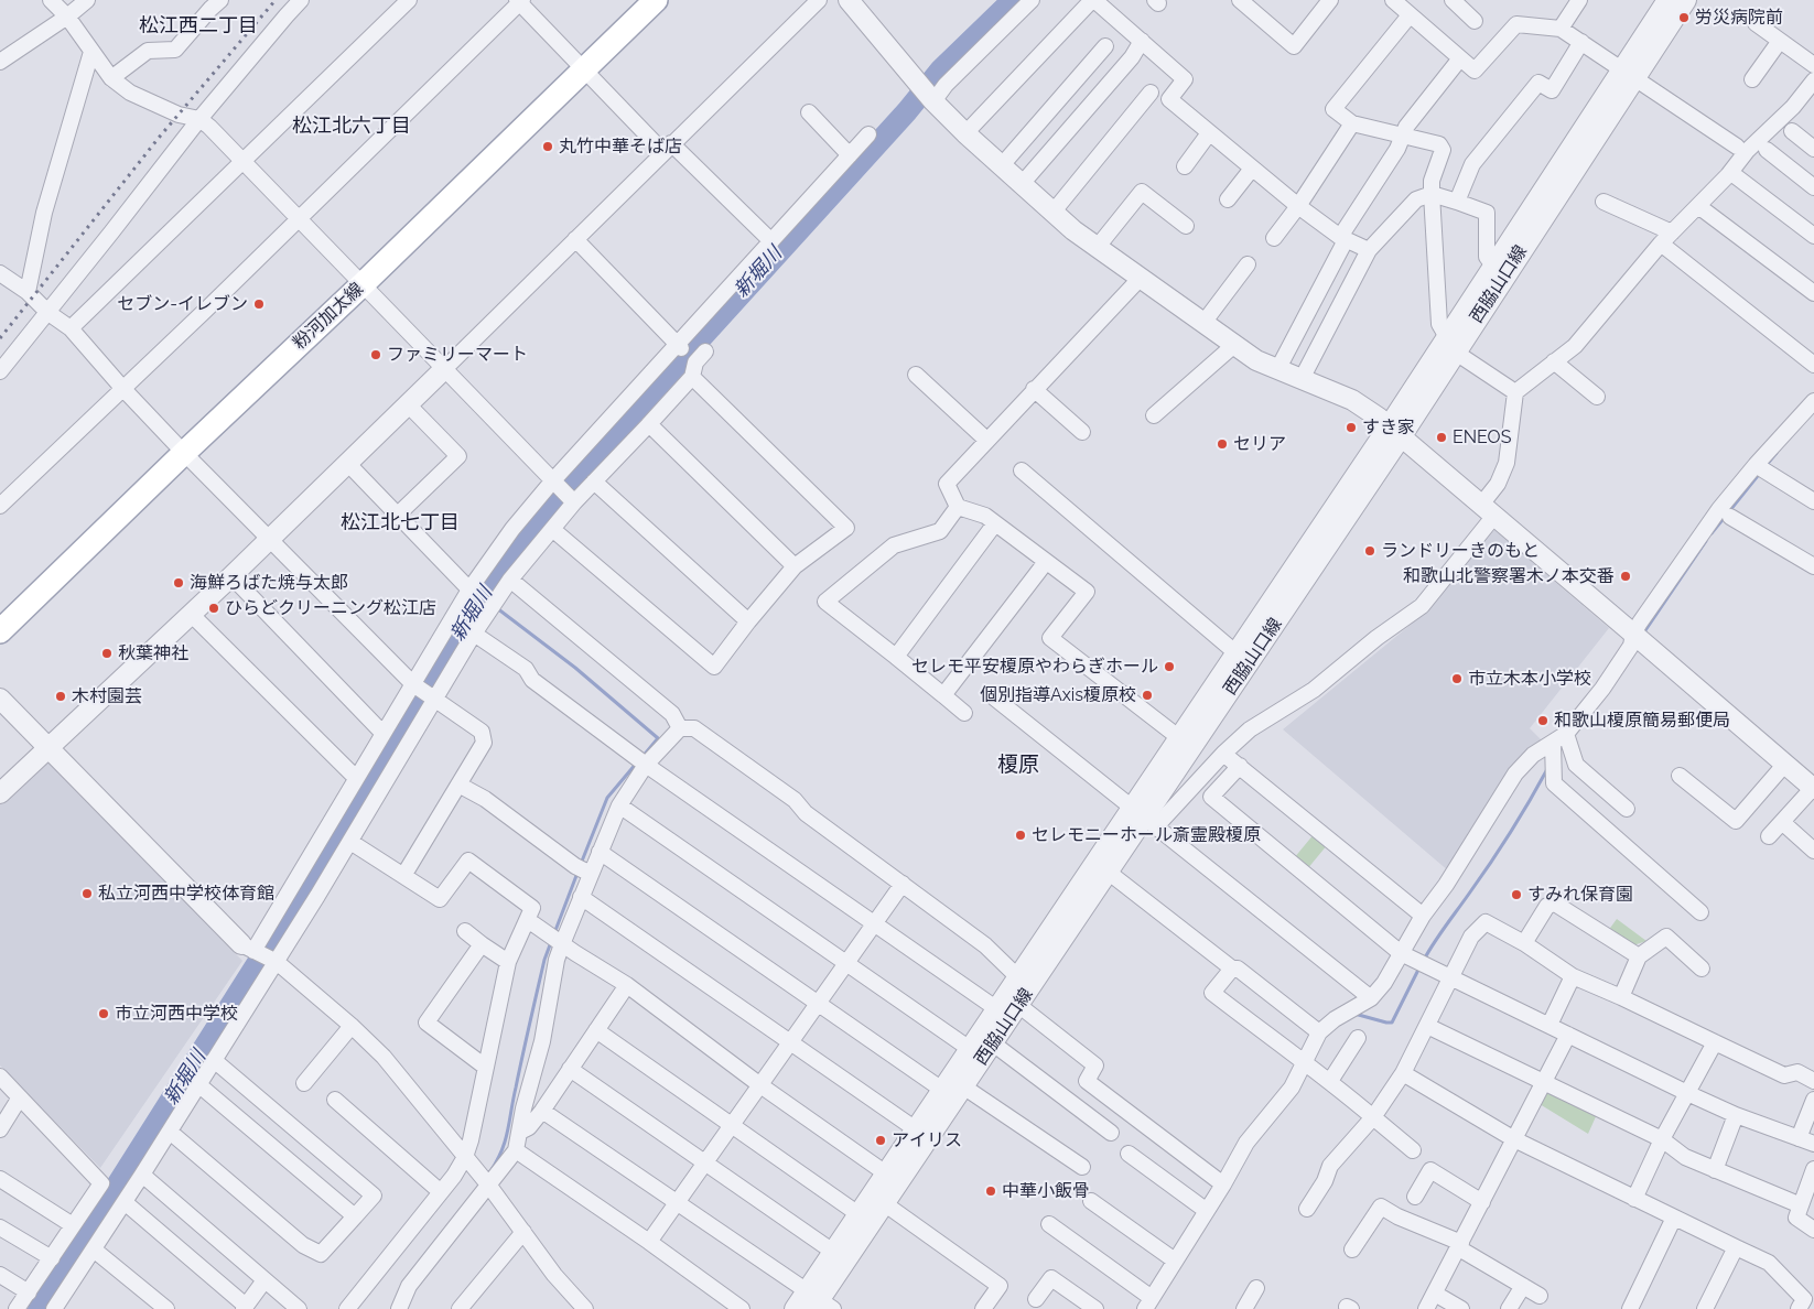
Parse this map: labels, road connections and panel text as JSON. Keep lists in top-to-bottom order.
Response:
{
  "streets": {
    "main road": ["粉河加太線"],
    "street": ["西脇山口線"]
  },
  "districts": [
    "松江西二丁目",
    "松江北六丁目",
    "松江北七丁目",
    "榎原"
  ],
  "water": ["新堀川"],
  "places": [
    "労災病院前",
    "丸竹中華そば店",
    "セブン-イレブン",
    "ファミリーマート",
    "すき家",
    "ENEOS",
    "セリア",
    "ランドリーきのもと",
    "和歌山北警察署木ノ本交番",
    "海鮮ろばた焼与太郎",
    "ひらどクリーニング松江店",
    "秋葉神社",
    "セレモ平安榎原やわらぎホール",
    "市立木本小学校",
    "個別指導Axis榎原校",
    "木村園芸",
    "和歌山榎原簡易郵便局",
    "セレモニーホール斎霊殿榎原",
    "私立河西中学校体育館",
    "すみれ保育園",
    "市立河西中学校",
    "アイリス",
    "中華小飯骨"
  ]
}
